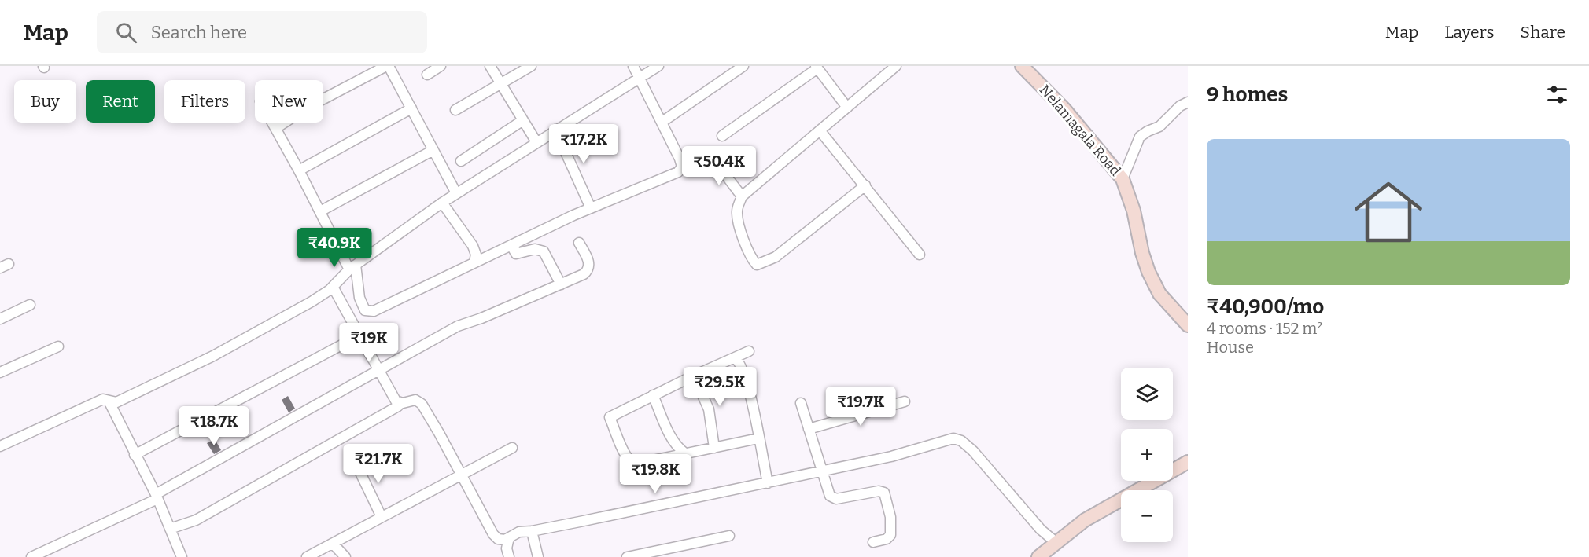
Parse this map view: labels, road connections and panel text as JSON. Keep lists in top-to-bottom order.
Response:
{
  "streets": {
    "street": ["Nelamagala Road"]
  },
  "page": {
    "header": "Map",
    "search": "Search here",
    "nav": ["Map", "Layers", "Share"],
    "heading": "9 homes",
    "chip": [
      "Buy",
      "Rent",
      "Filters",
      "New"
    ],
    "list": [
      {
        "name": "₹40,900/mo",
        "note": "4 rooms · 152 m² · House"
      }
    ],
    "price": [
      "₹17.2K",
      "₹50.4K",
      "₹40.9K",
      "₹19K",
      "₹29.5K",
      "₹19.7K",
      "₹18.7K",
      "₹21.7K",
      "₹19.8K"
    ],
    "map_buttons": ["+", "−"]
  }
}
